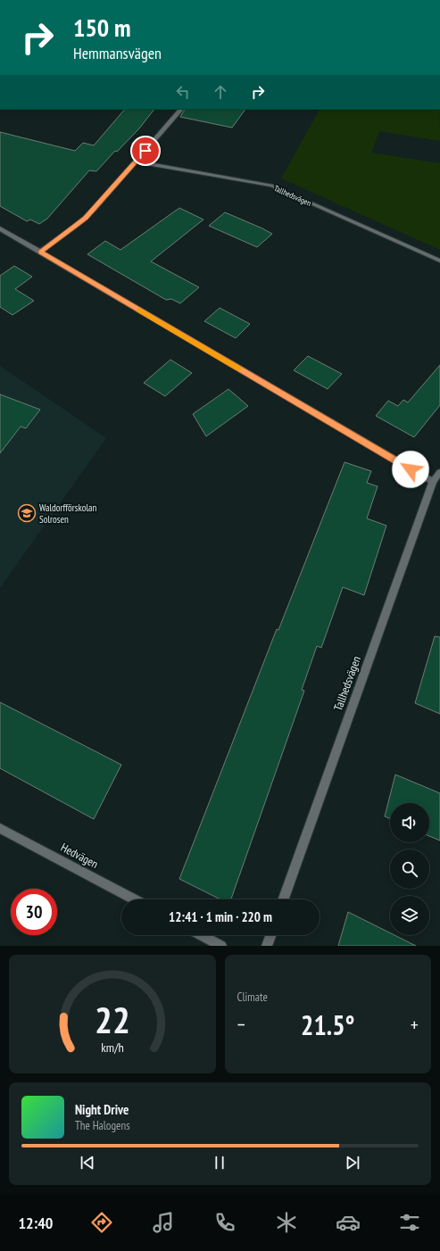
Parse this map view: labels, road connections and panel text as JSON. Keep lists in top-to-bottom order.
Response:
{
  "streets": {
    "street": ["Tallhedsvägen", "Hedvägen"]
  },
  "places": {
    "school or university": ["Waldorfförskolan Solrosen"]
  },
  "page": {
    "turn": ["150 m", "Hemmansvägen"],
    "limit": "30",
    "trip": "12:41 · 1 min · 220 m",
    "tile": "Climate",
    "heat": ["−", "21.5°", "+"],
    "song": ["Night Drive", "The Halogens"],
    "tabs": "12:40",
    "gauge": ["22", "km/h"]
  }
}
